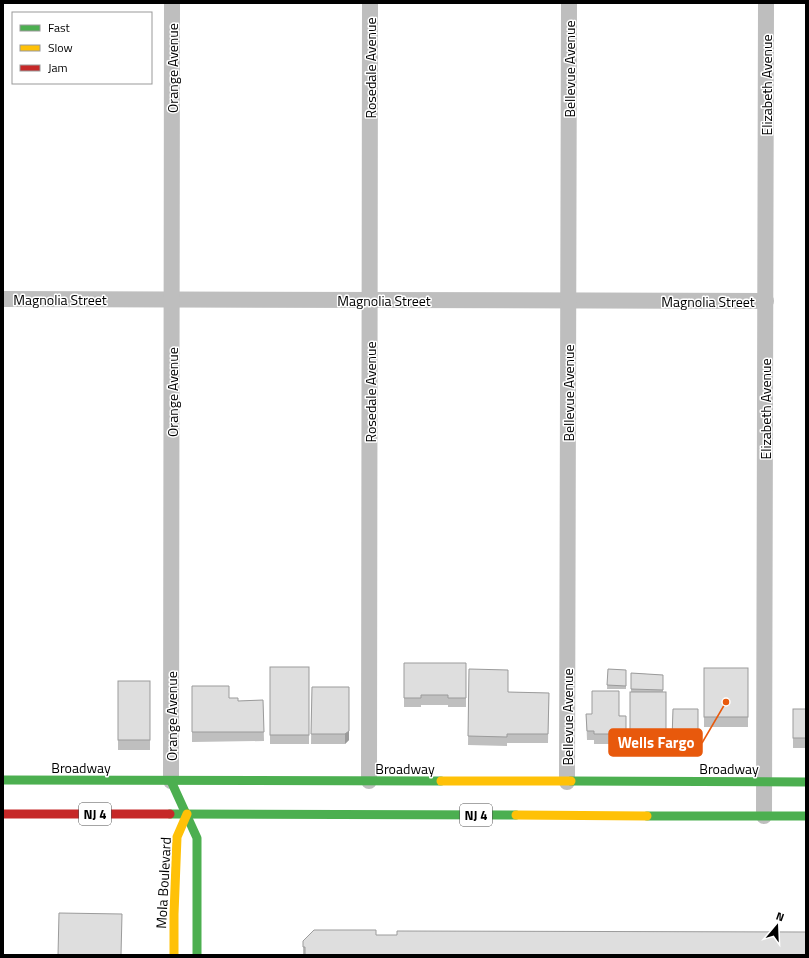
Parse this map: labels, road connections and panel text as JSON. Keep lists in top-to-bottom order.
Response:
{
  "streets": {
    "main road": ["Broadway", "NJ 4", "Mola Boulevard"],
    "street": [
      "Orange Avenue",
      "Rosedale Avenue",
      "Bellevue Avenue",
      "Elizabeth Avenue",
      "Magnolia Street"
    ]
  },
  "crossings": [
    ["Orange Avenue", "Magnolia Street"],
    ["Orange Avenue", "Broadway"],
    ["Rosedale Avenue", "Magnolia Street"],
    ["Rosedale Avenue", "Broadway"],
    ["Bellevue Avenue", "Magnolia Street"],
    ["Bellevue Avenue", "Broadway"],
    ["Elizabeth Avenue", "Magnolia Street"],
    ["Elizabeth Avenue", "Broadway"],
    ["Elizabeth Avenue", "NJ 4"],
    ["NJ 4", "Mola Boulevard"]
  ],
  "places": ["Wells Fargo"],
  "legend": ["Fast", "Slow", "Jam"],
  "north": "top"
}
